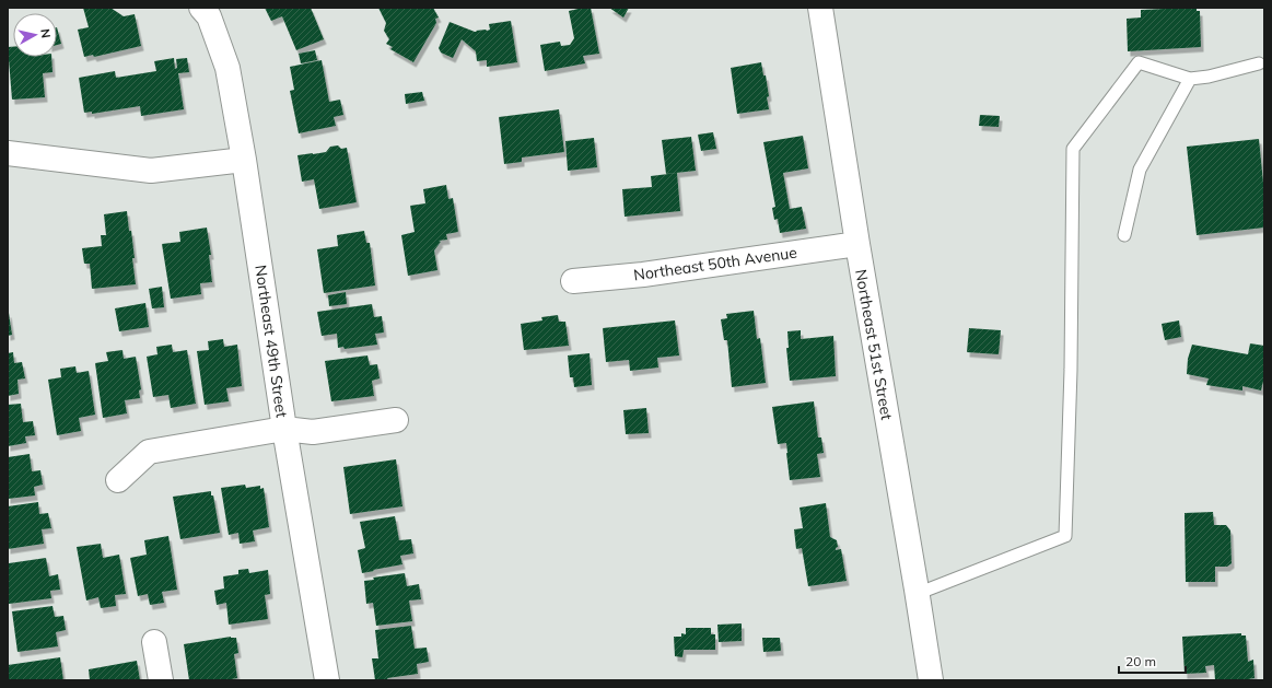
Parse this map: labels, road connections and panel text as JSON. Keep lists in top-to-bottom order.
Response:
{
  "streets": {
    "street": ["Northeast 50th Avenue", "Northeast 49th Street", "Northeast 51st Street"]
  },
  "crossings": [
    ["Northeast 50th Avenue", "Northeast 51st Street"]
  ],
  "scale_bar": "20 m",
  "north": "right"
}
